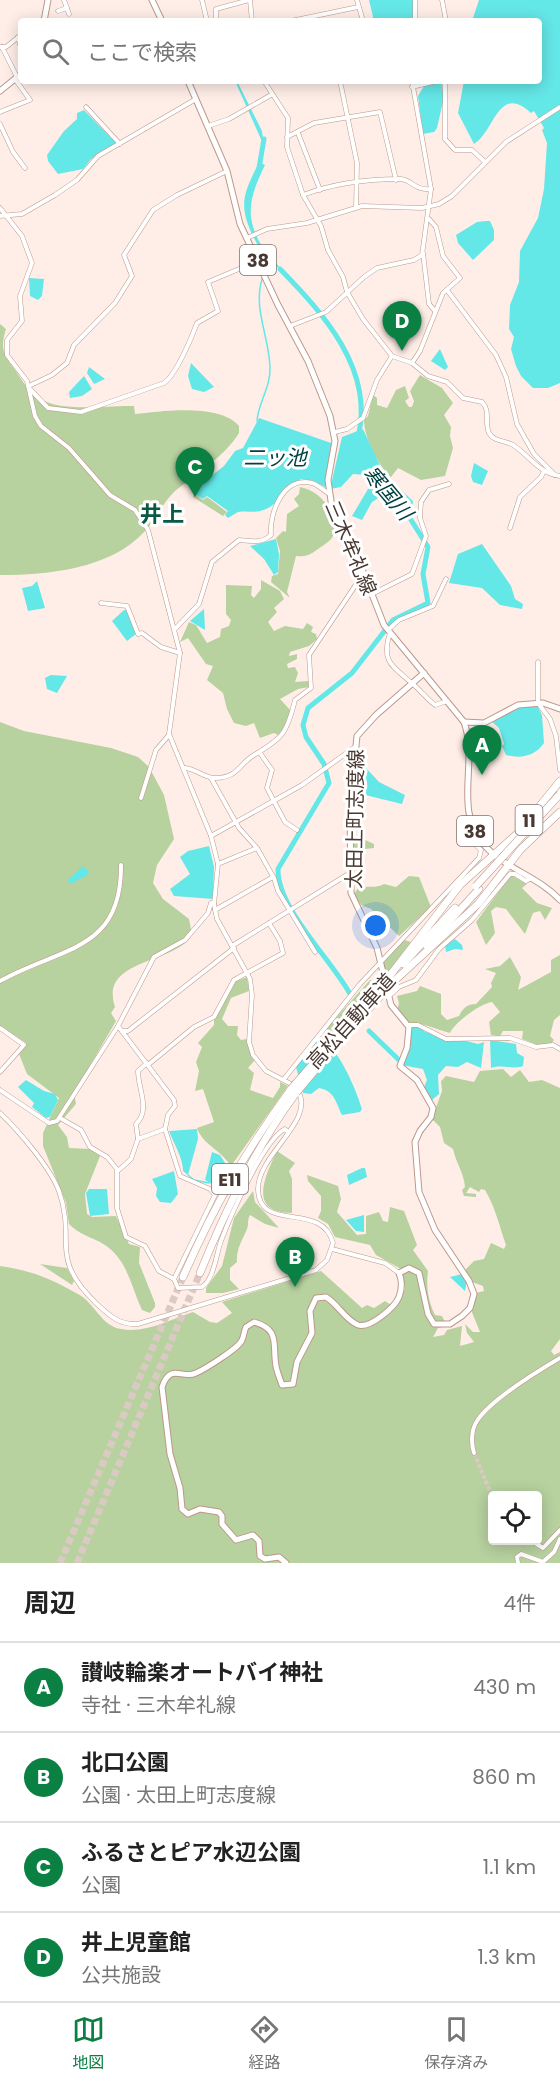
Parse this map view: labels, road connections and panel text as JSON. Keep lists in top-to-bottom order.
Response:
{
  "streets": {
    "highway": ["11", "高松自動車道", "E11"],
    "main road": ["38", "三木牟礼線", "太田上町志度線"]
  },
  "crossings": [
    ["三木牟礼線", "太田上町志度線"],
    ["三木牟礼線", "11"],
    ["太田上町志度線", "高松自動車道"]
  ],
  "districts": ["井上"],
  "water": ["二ッ池", "寒国川"],
  "page": {
    "search": "ここで検索",
    "pins": [
      "D",
      "C",
      "A",
      "B"
    ],
    "heading": ["周辺", "4件"],
    "list": [
      {
        "mark": "A",
        "name": "讃岐輪楽オートバイ神社",
        "note": "寺社 · 三木牟礼線",
        "value": "430 m"
      },
      {
        "mark": "B",
        "name": "北口公園",
        "note": "公園 · 太田上町志度線",
        "value": "860 m"
      },
      {
        "mark": "C",
        "name": "ふるさとピア水辺公園",
        "note": "公園",
        "value": "1.1 km"
      },
      {
        "mark": "D",
        "name": "井上児童館",
        "note": "公共施設",
        "value": "1.3 km"
      }
    ],
    "nav": ["地図", "経路", "保存済み"]
  }
}
